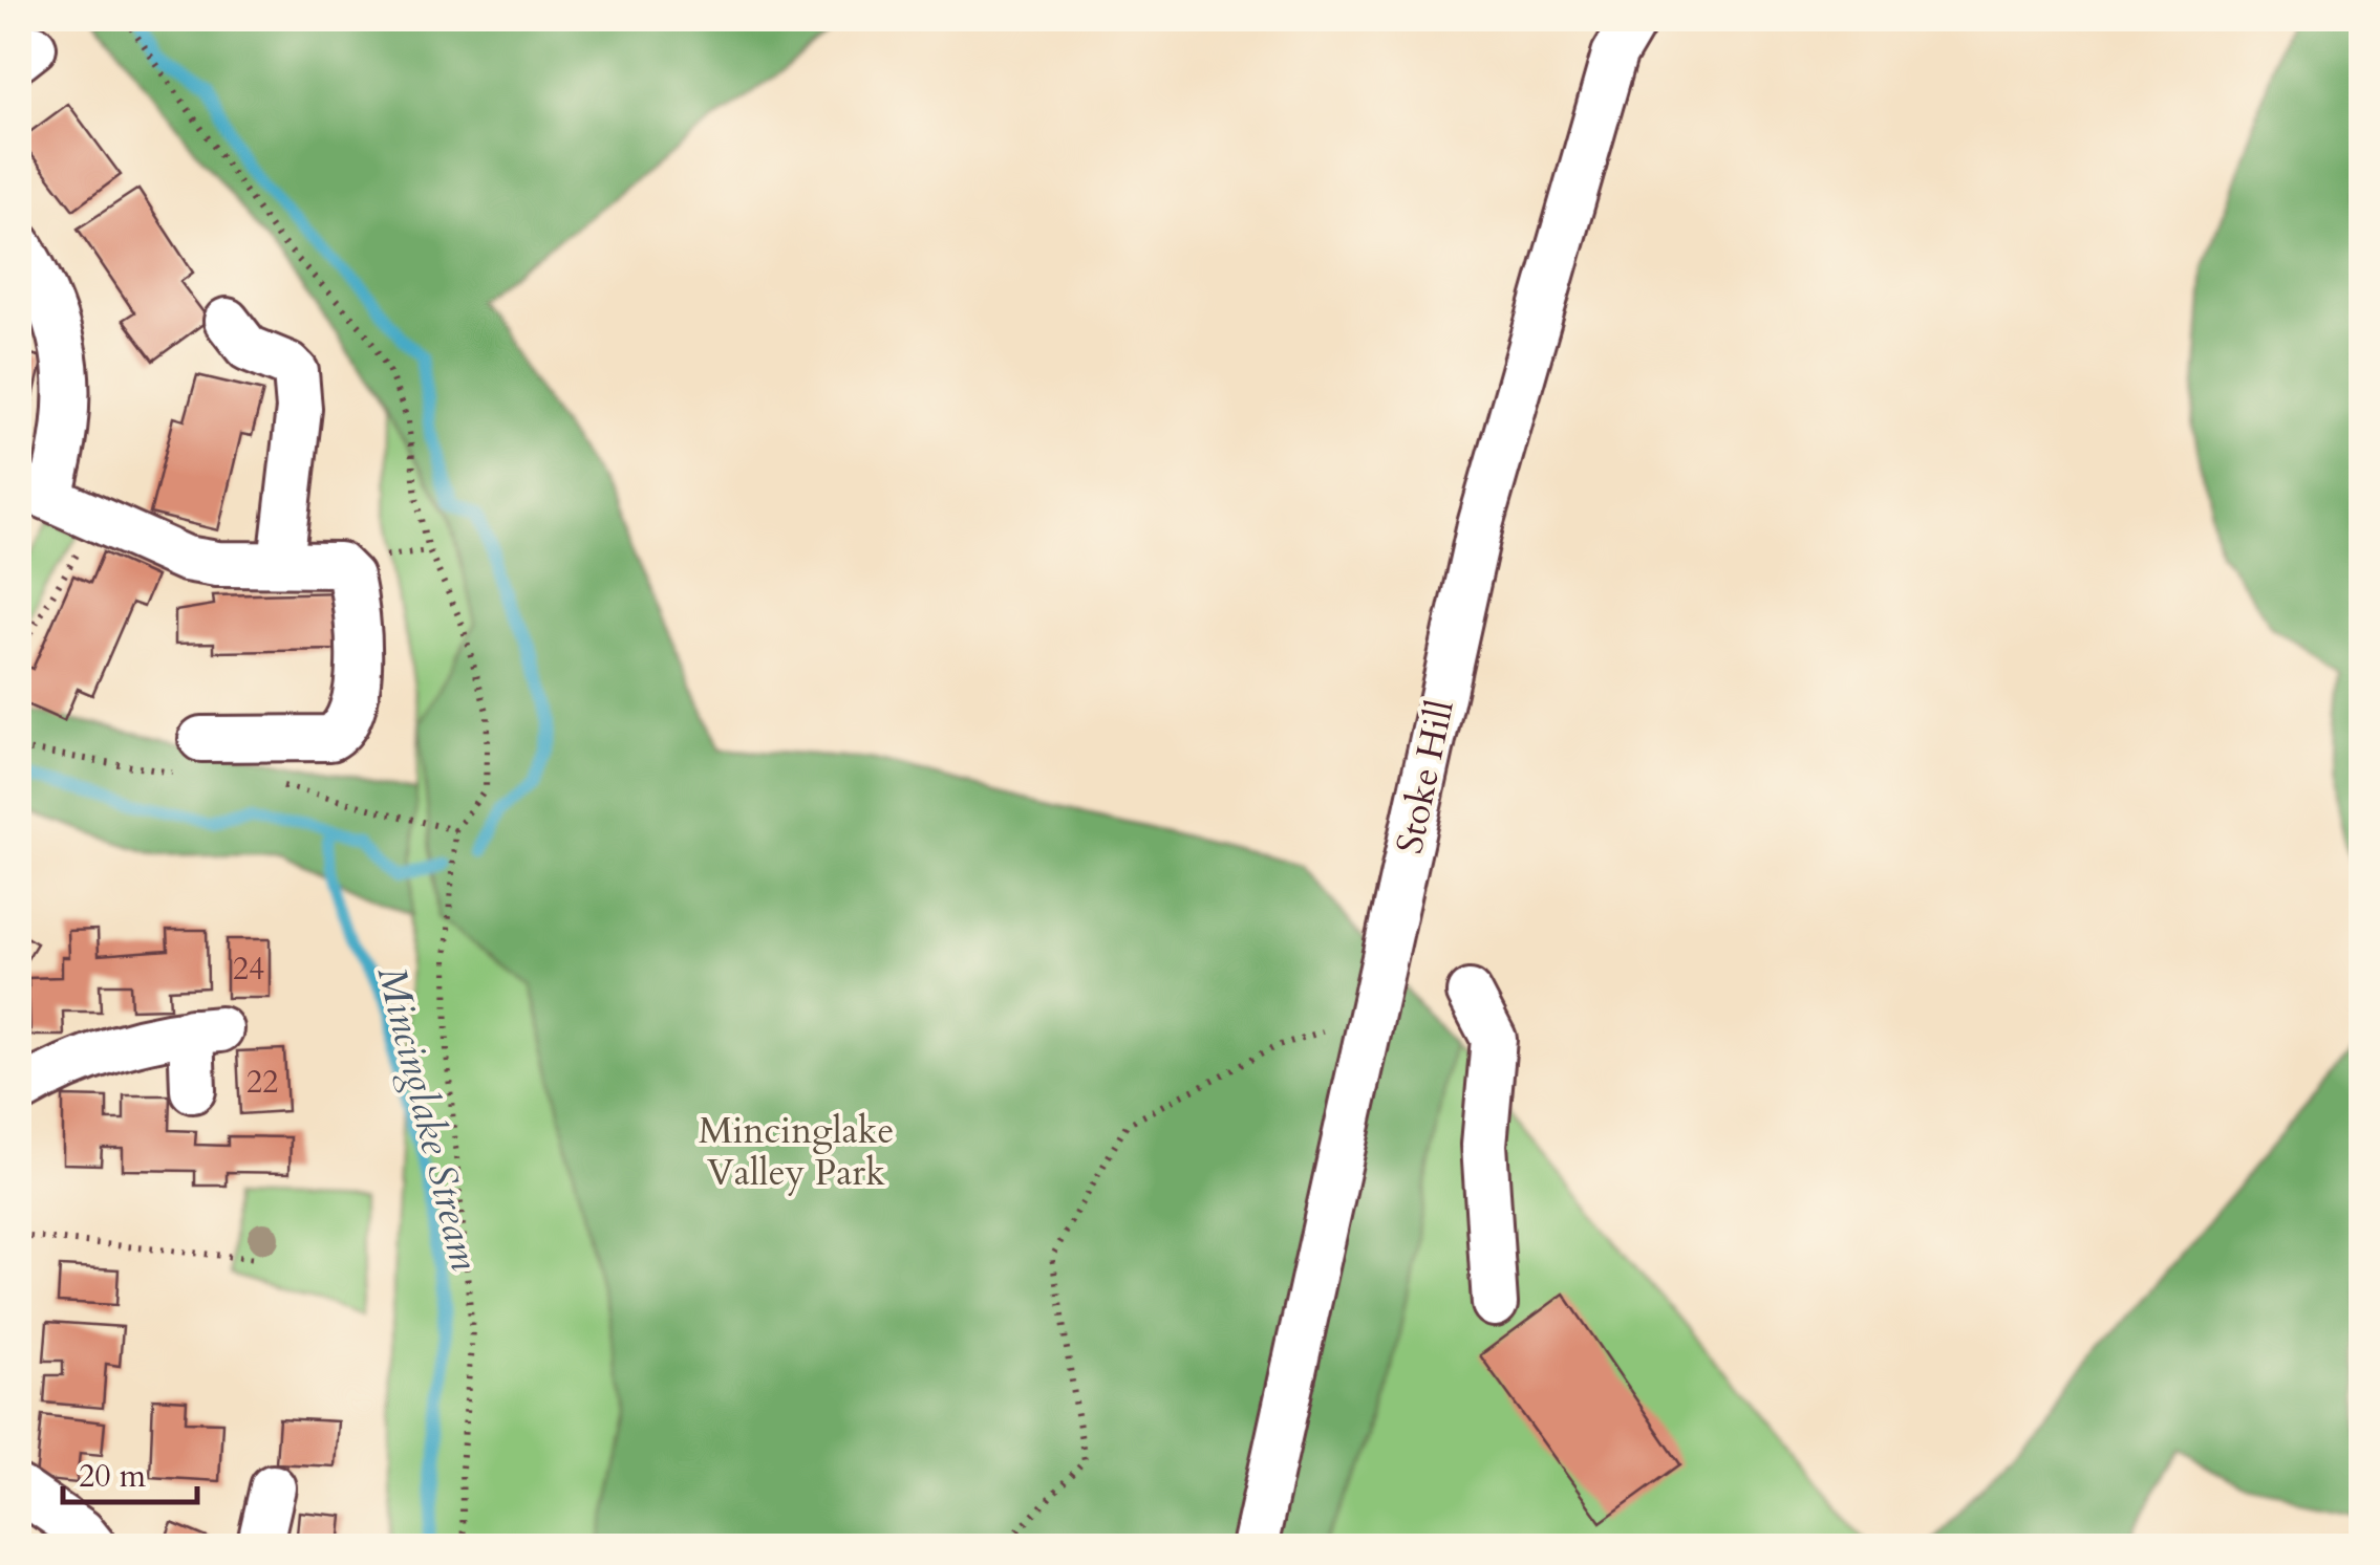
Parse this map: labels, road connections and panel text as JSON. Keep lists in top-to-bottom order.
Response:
{
  "streets": {
    "street": ["Stoke Hill"]
  },
  "water": ["Mincinglake Stream"],
  "parks": ["Mincinglake Valley Park"],
  "house_numbers": ["24", "22"],
  "scale_bar": "20 m"
}
